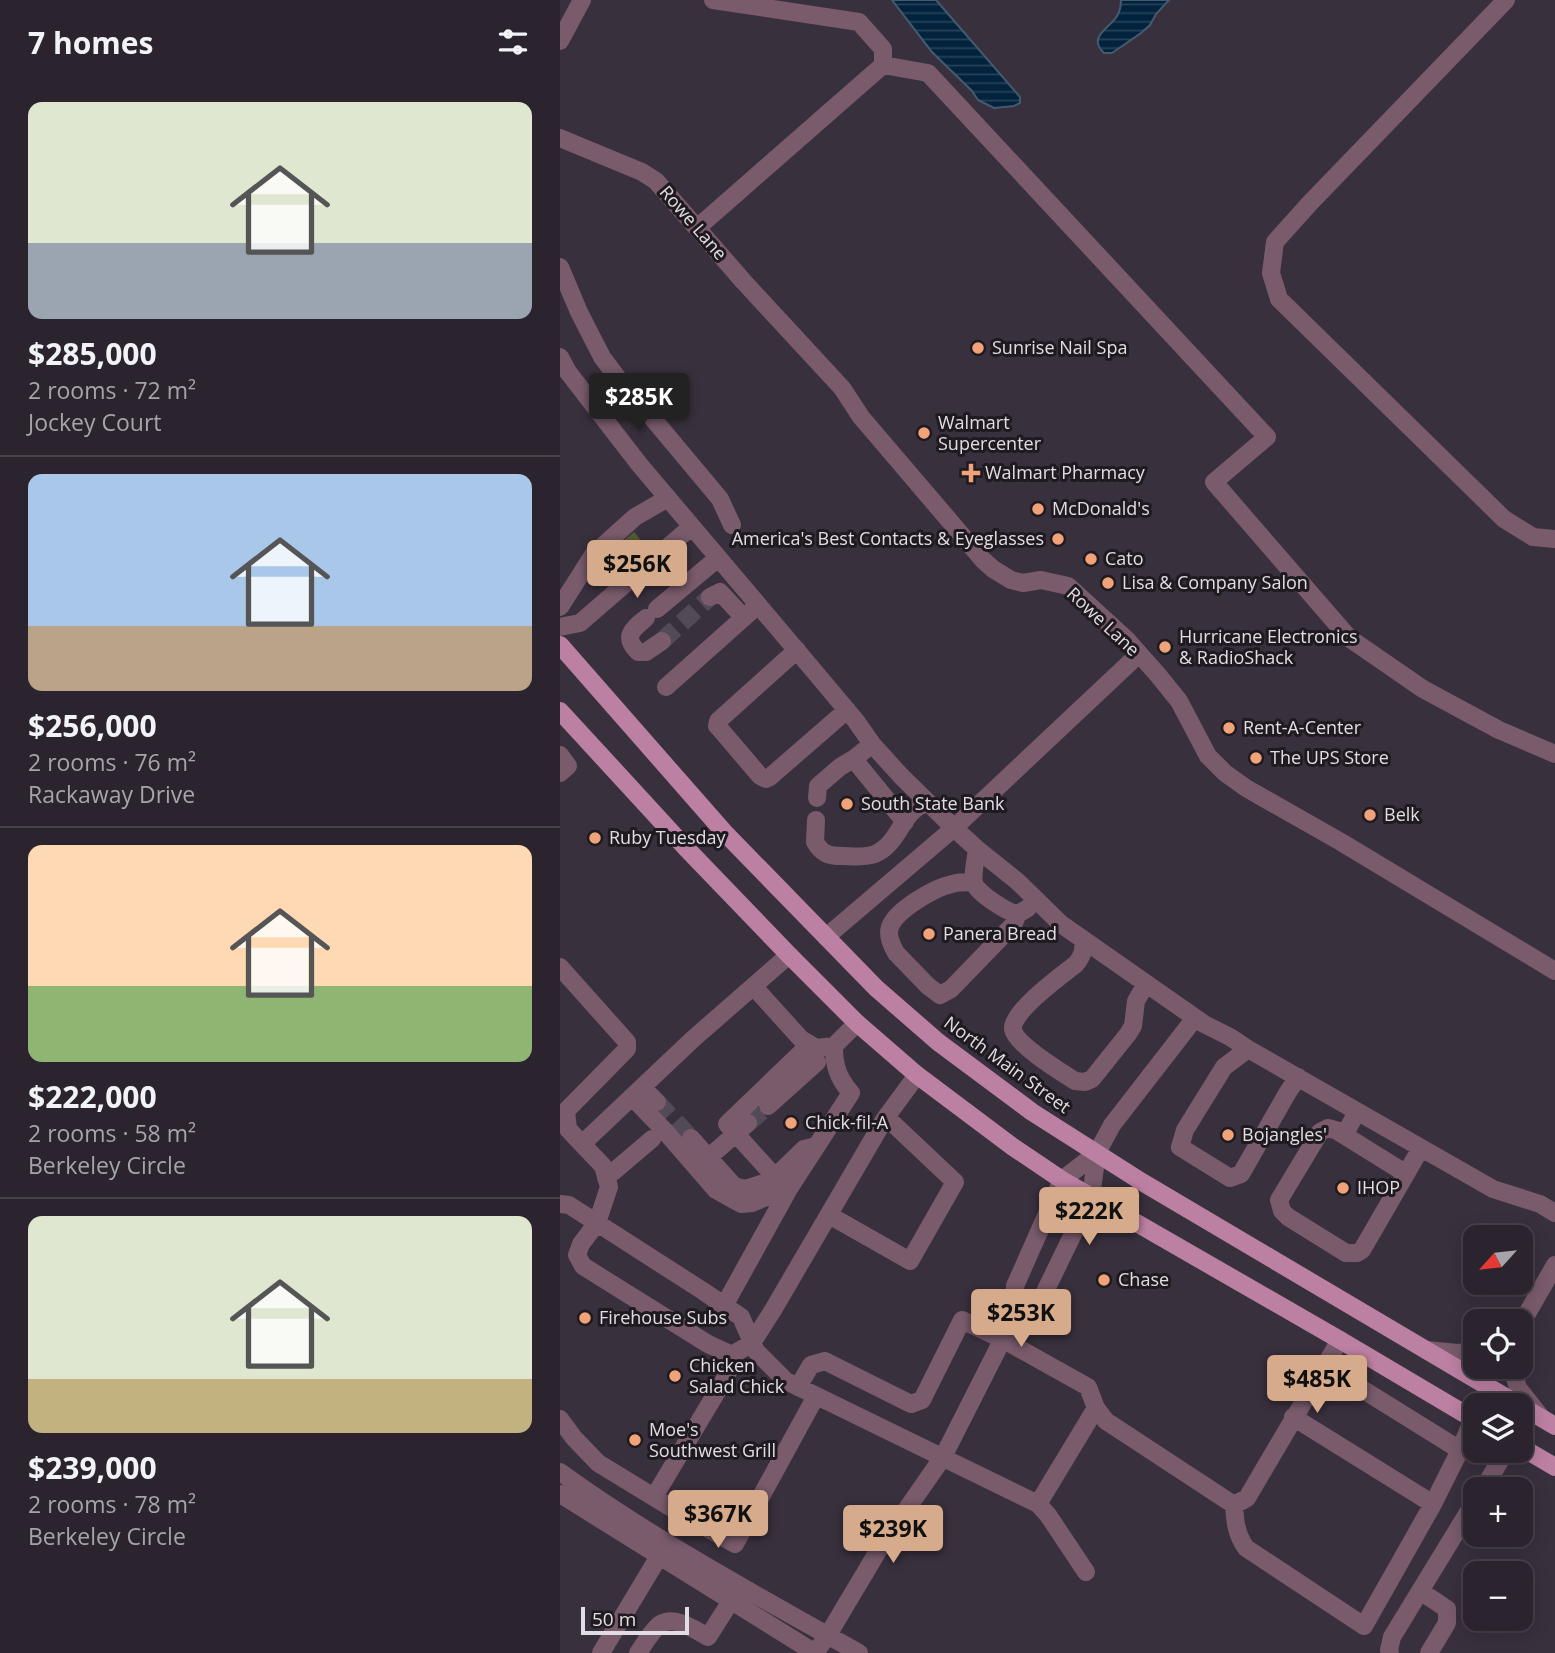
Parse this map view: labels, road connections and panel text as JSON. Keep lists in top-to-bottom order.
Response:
{
  "streets": {
    "main road": ["North Main Street"],
    "street": ["Rowe Lane"]
  },
  "places": {
    "other": [
      "Sunrise Nail Spa",
      "Walmart Supercenter",
      "McDonald's",
      "America's Best Contacts & Eyeglasses",
      "Cato",
      "Lisa & Company Salon",
      "Hurricane Electronics & RadioShack",
      "Rent-A-Center",
      "The UPS Store",
      "South State Bank",
      "Belk",
      "Ruby Tuesday",
      "Panera Bread",
      "Chick-fil-A",
      "Bojangles'",
      "IHOP",
      "Chase",
      "Firehouse Subs",
      "Chicken Salad Chick",
      "Moe's Southwest Grill"
    ],
    "health": ["Walmart Pharmacy"]
  },
  "scale_bar": "50 m",
  "north": "bottom left",
  "page": {
    "heading": "7 homes",
    "list": [
      {
        "name": "$285,000",
        "note": "2 rooms · 72 m² · Jockey Court"
      },
      {
        "name": "$256,000",
        "note": "2 rooms · 76 m² · Rackaway Drive"
      },
      {
        "name": "$222,000",
        "note": "2 rooms · 58 m² · Berkeley Circle"
      },
      {
        "name": "$239,000",
        "note": "2 rooms · 78 m² · Berkeley Circle"
      }
    ],
    "price": [
      "$285K",
      "$256K",
      "$222K",
      "$253K",
      "$485K",
      "$367K",
      "$239K"
    ],
    "map_buttons": ["+", "−"],
    "scale": "50 m"
  }
}
